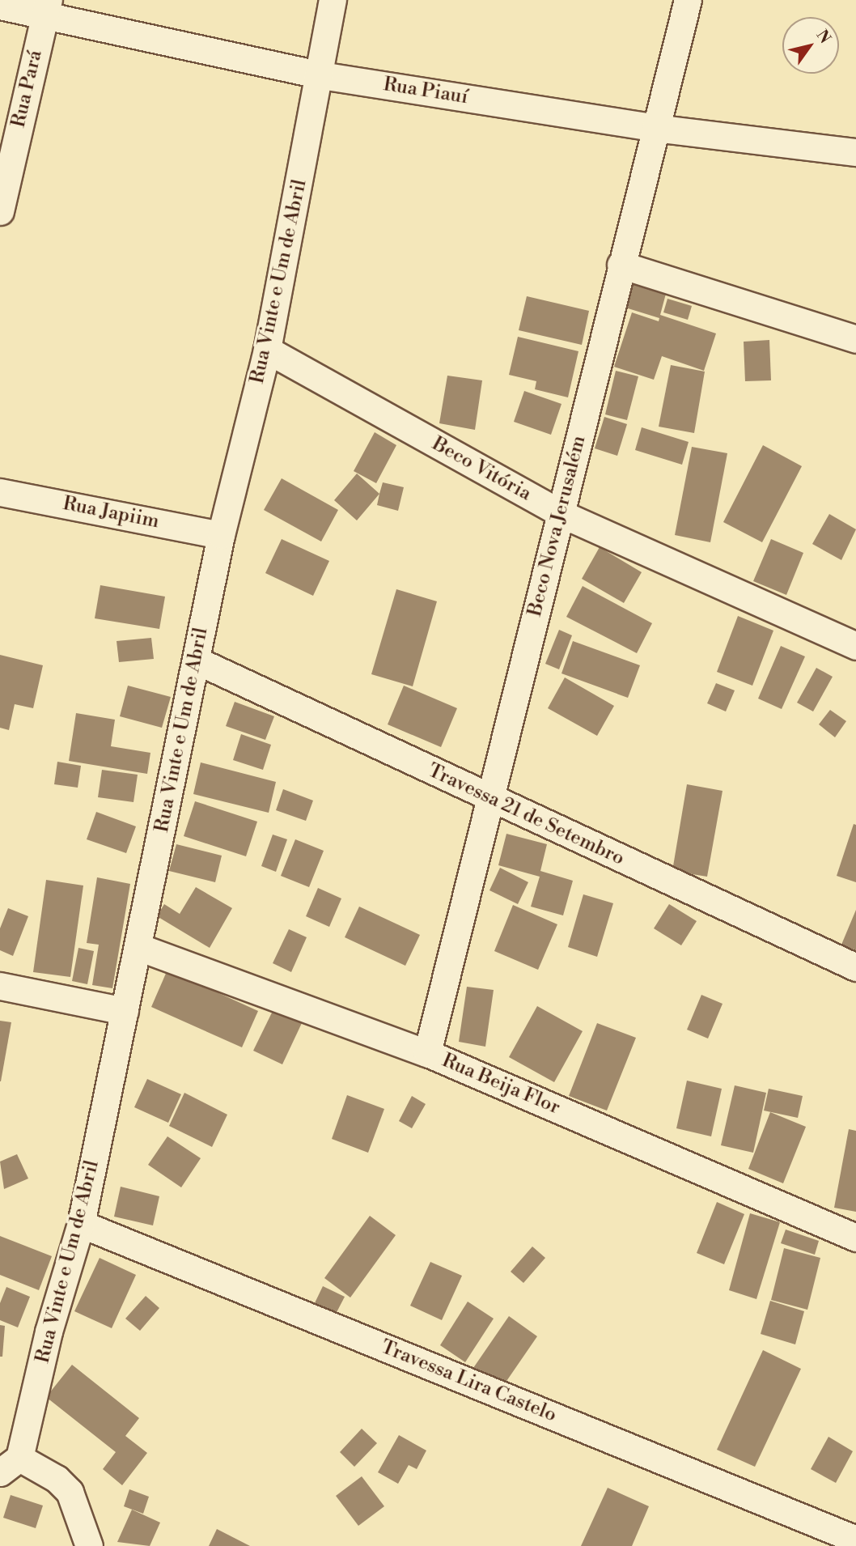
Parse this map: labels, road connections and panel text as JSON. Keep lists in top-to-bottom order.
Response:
{
  "streets": {
    "street": [
      "Rua Pará",
      "Rua Piauí",
      "Rua Vinte e Um de Abril",
      "Beco Vitória",
      "Rua Japiim",
      "Beco Nova Jerusalém",
      "Travessa 21 de Setembro",
      "Rua Beija Flor",
      "Travessa Lira Castelo"
    ]
  },
  "crossings": [
    ["Rua Pará", "Rua Piauí"],
    ["Rua Piauí", "Rua Vinte e Um de Abril"],
    ["Rua Piauí", "Beco Nova Jerusalém"],
    ["Rua Vinte e Um de Abril", "Beco Vitória"],
    ["Rua Vinte e Um de Abril", "Rua Japiim"],
    ["Rua Vinte e Um de Abril", "Travessa 21 de Setembro"],
    ["Rua Vinte e Um de Abril", "Rua Beija Flor"],
    ["Rua Vinte e Um de Abril", "Travessa Lira Castelo"],
    ["Beco Vitória", "Beco Nova Jerusalém"],
    ["Beco Nova Jerusalém", "Travessa 21 de Setembro"],
    ["Beco Nova Jerusalém", "Rua Beija Flor"]
  ],
  "north": "top right"
}
